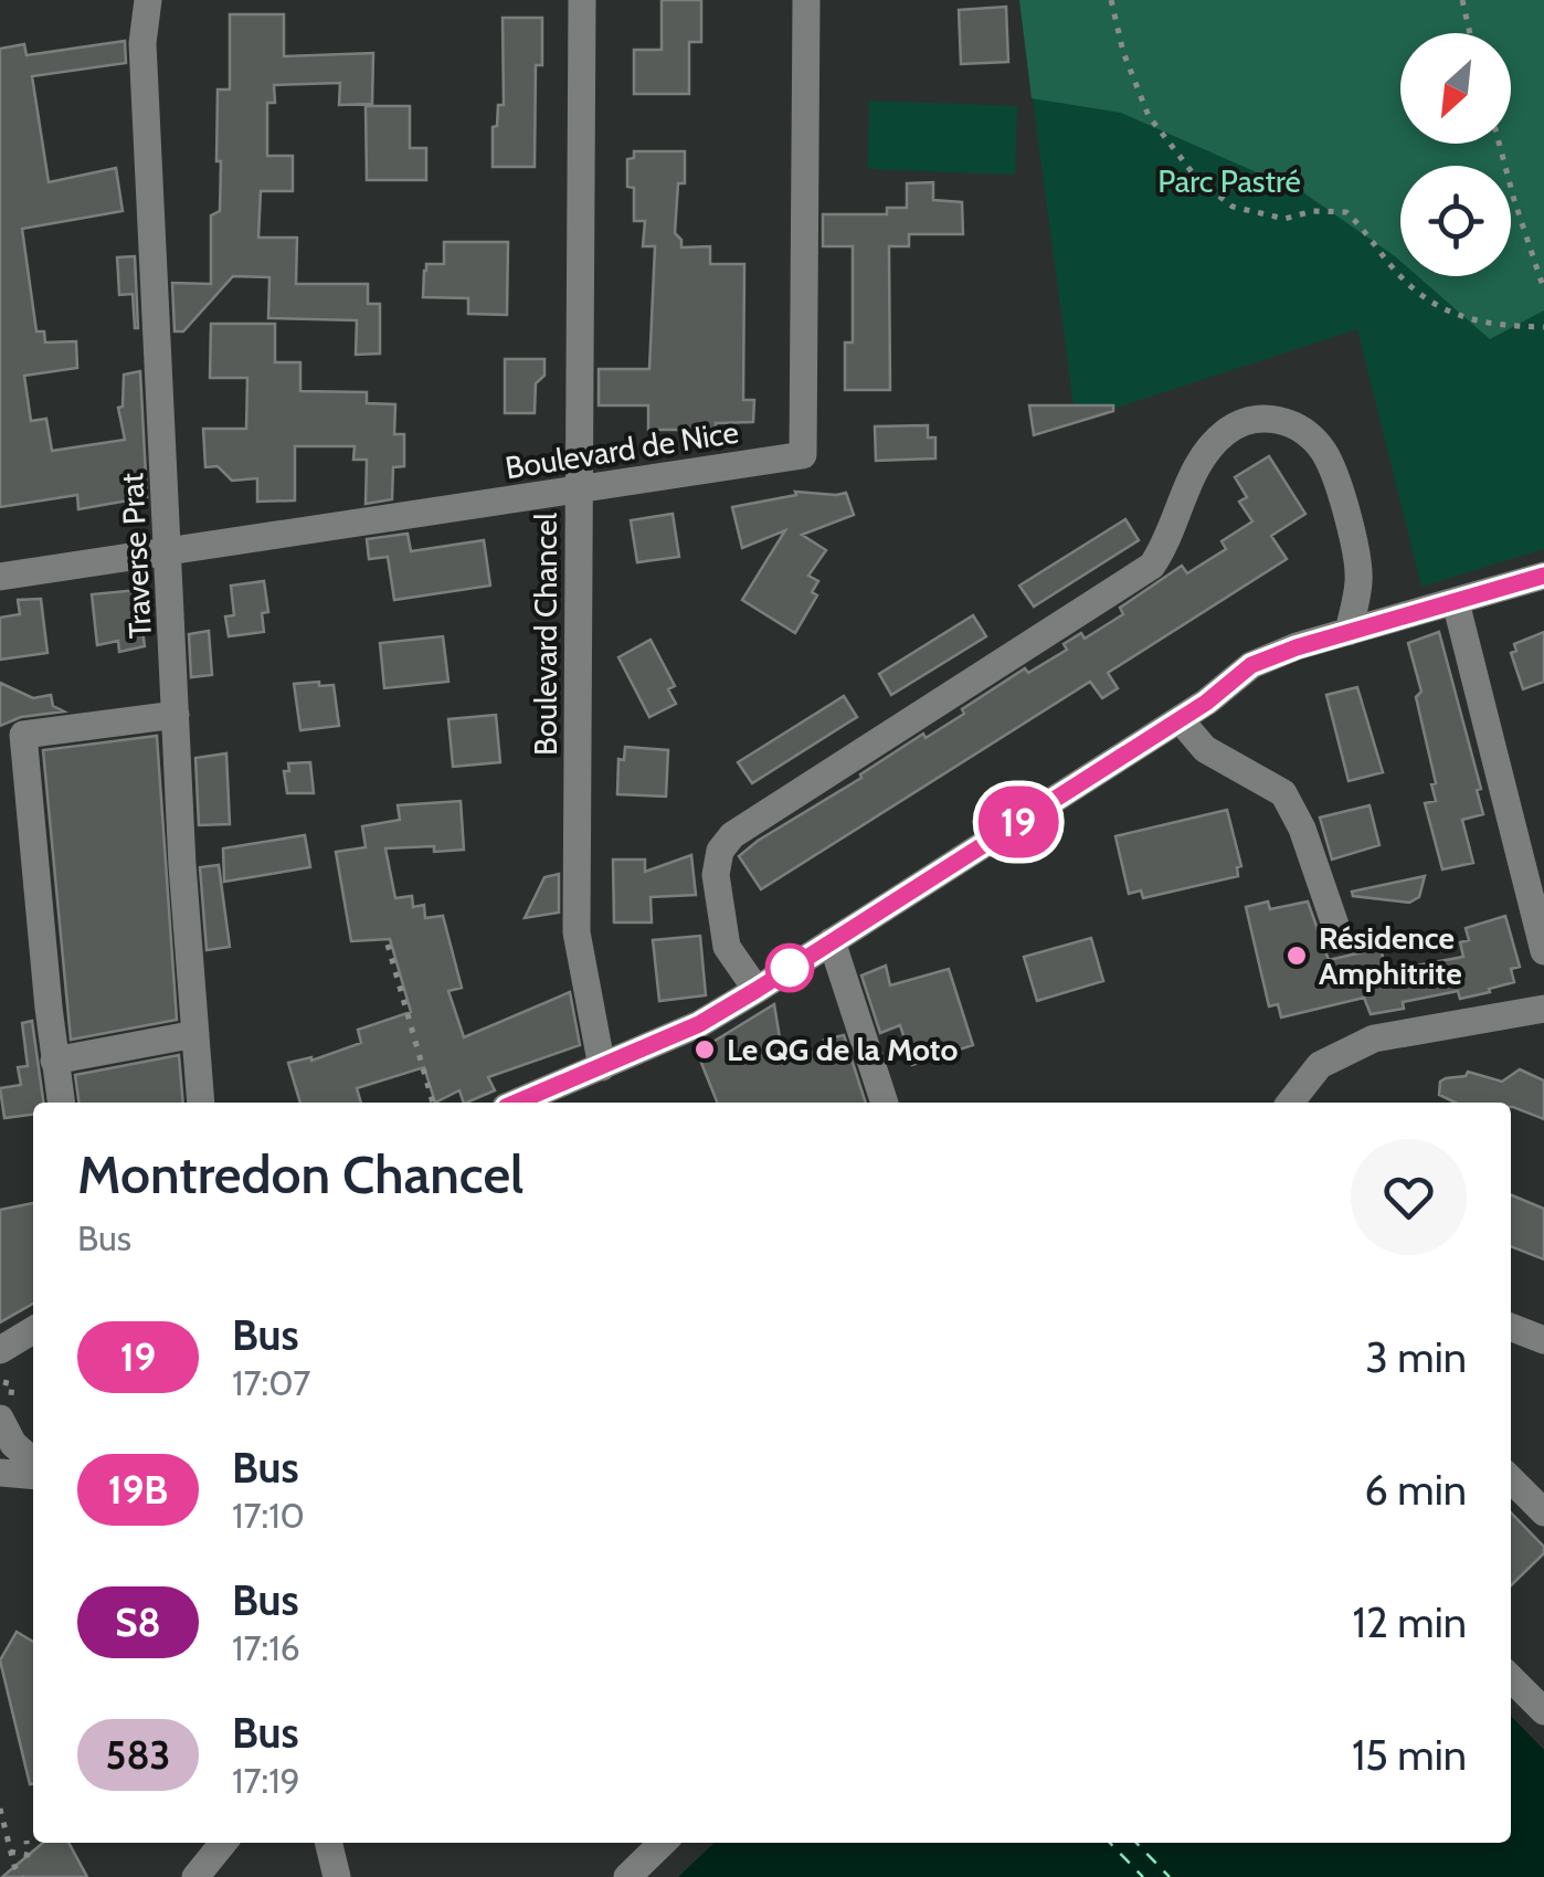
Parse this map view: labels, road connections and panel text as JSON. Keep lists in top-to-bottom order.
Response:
{
  "streets": {
    "street": ["Boulevard de Nice", "Traverse Prat", "Boulevard Chancel"]
  },
  "crossings": [
    ["Boulevard de Nice", "Traverse Prat"],
    ["Boulevard de Nice", "Boulevard Chancel"]
  ],
  "parks": ["Parc Pastré"],
  "places": ["Résidence Amphitrite", "Le QG de la Moto"],
  "lines": ["bus line 19"],
  "north": "bottom left",
  "page": {
    "on_map": "19",
    "heading": ["Montredon Chancel", "Bus"],
    "list": [
      {
        "mark": "19",
        "name": "Bus",
        "note": "17:07",
        "value": "3 min"
      },
      {
        "mark": "19B",
        "name": "Bus",
        "note": "17:10",
        "value": "6 min"
      },
      {
        "mark": "S8",
        "name": "Bus",
        "note": "17:16",
        "value": "12 min"
      },
      {
        "mark": "583",
        "name": "Bus",
        "note": "17:19",
        "value": "15 min"
      }
    ]
  }
}
